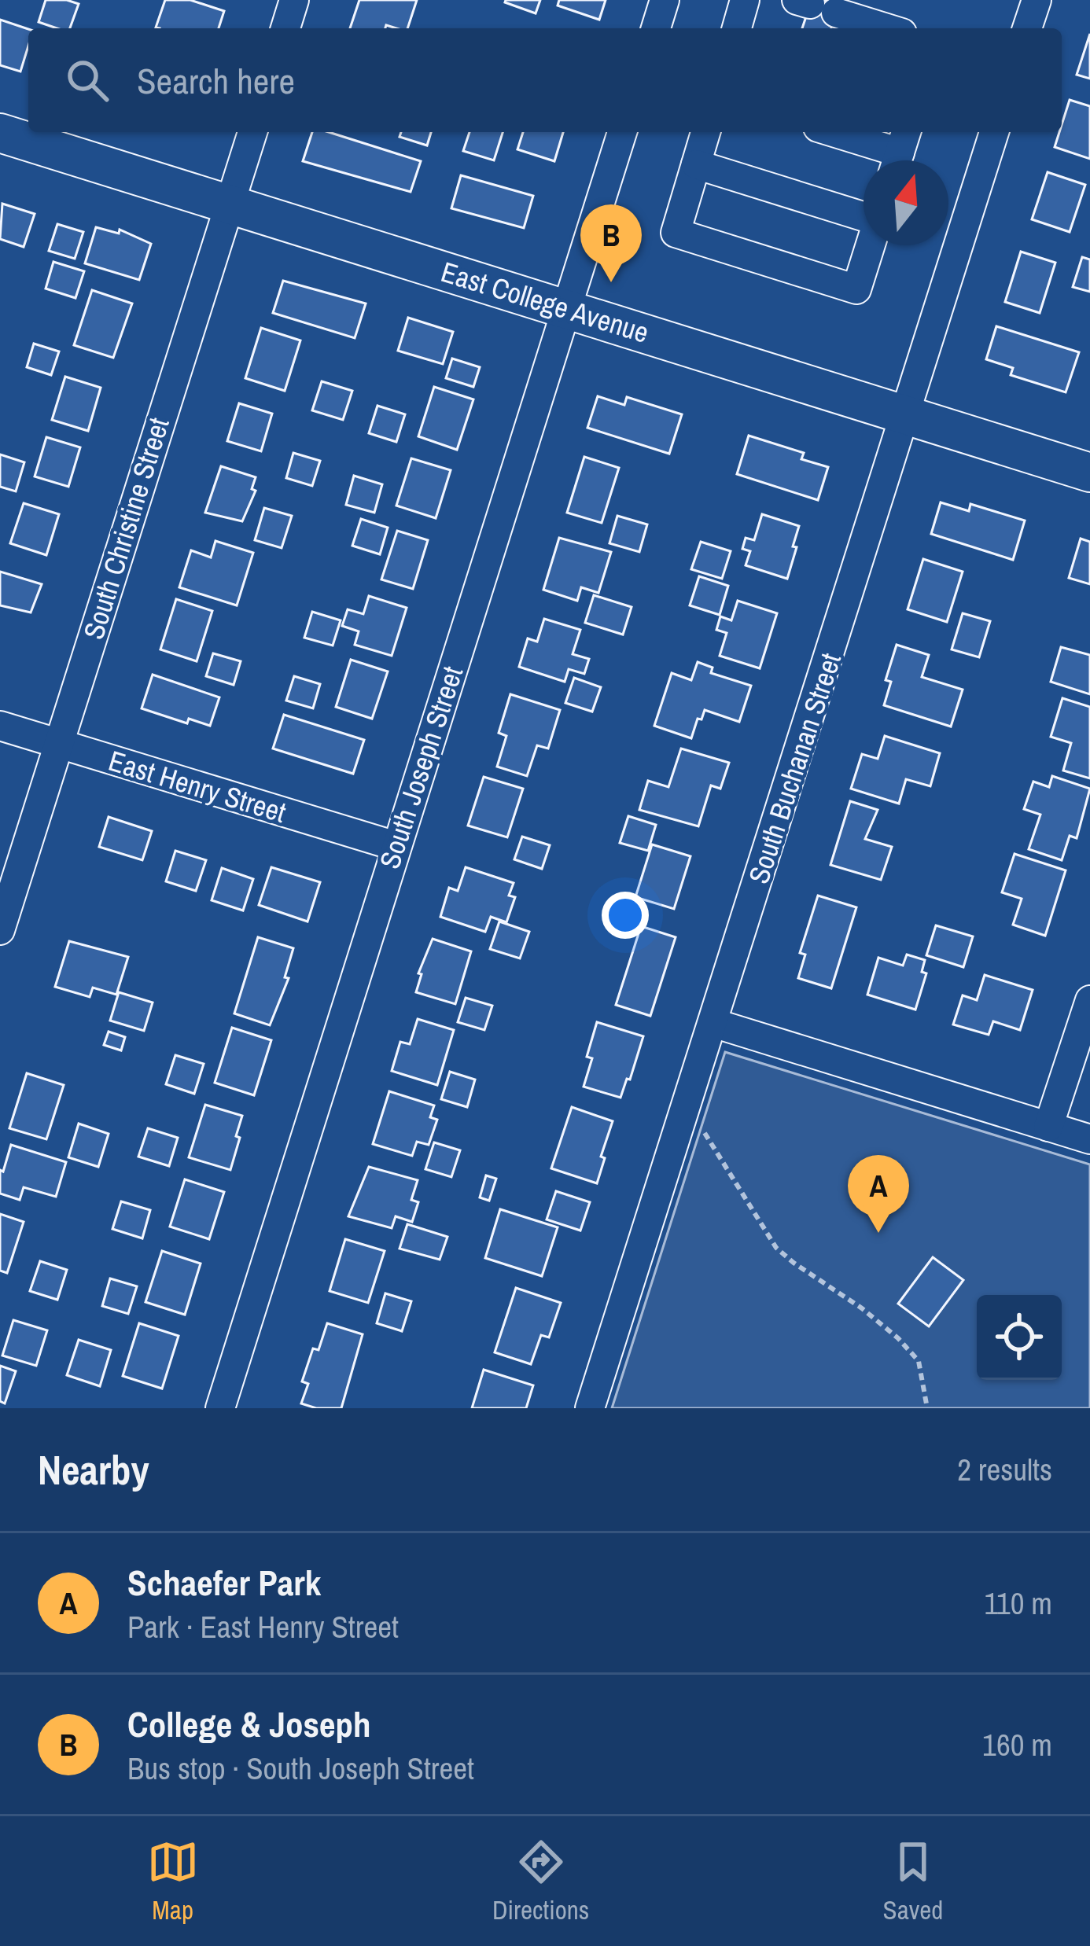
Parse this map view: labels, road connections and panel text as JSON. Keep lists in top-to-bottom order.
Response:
{
  "streets": {
    "main road": ["East College Avenue"],
    "street": [
      "South Christine Street",
      "South Joseph Street",
      "South Buchanan Street",
      "East Henry Street"
    ]
  },
  "crossings": [
    ["East College Avenue", "South Christine Street"],
    ["East College Avenue", "South Joseph Street"],
    ["East College Avenue", "South Buchanan Street"],
    ["South Christine Street", "East Henry Street"],
    ["South Joseph Street", "East Henry Street"]
  ],
  "north": "top",
  "page": {
    "search": "Search here",
    "pins": ["B", "A"],
    "heading": ["Nearby", "2 results"],
    "list": [
      {
        "mark": "A",
        "name": "Schaefer Park",
        "note": "Park · East Henry Street",
        "value": "110 m"
      },
      {
        "mark": "B",
        "name": "College & Joseph",
        "note": "Bus stop · South Joseph Street",
        "value": "160 m"
      }
    ],
    "nav": ["Map", "Directions", "Saved"]
  }
}
